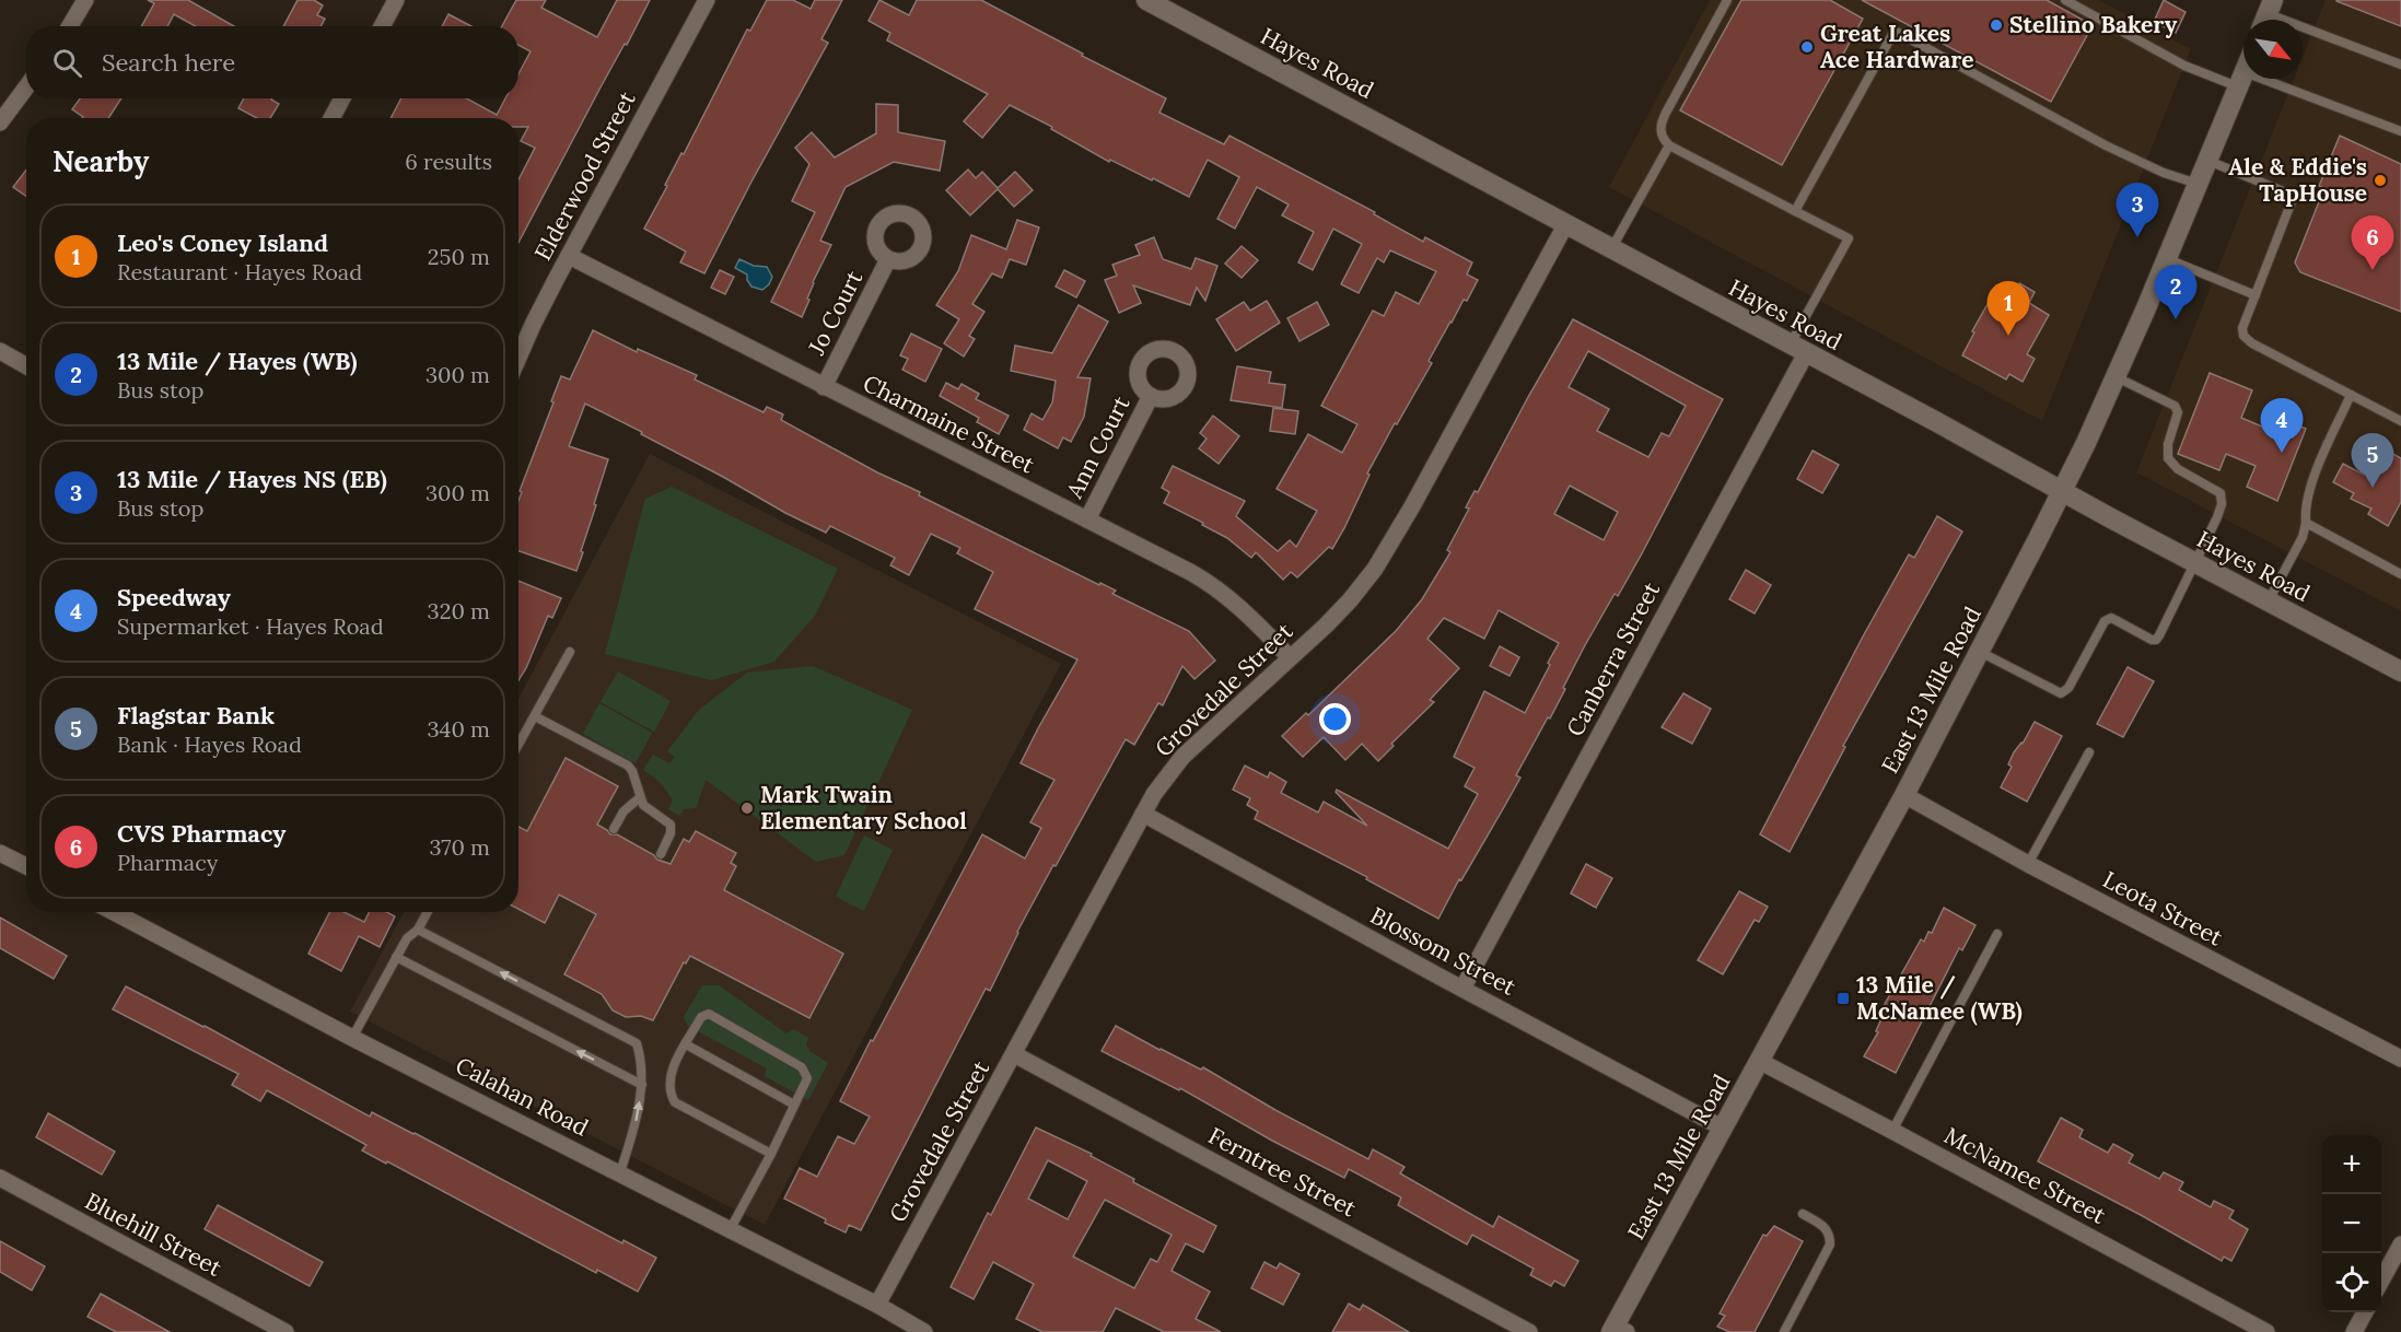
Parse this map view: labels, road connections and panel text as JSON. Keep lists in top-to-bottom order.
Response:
{
  "streets": {
    "main road": ["Hayes Road", "East 13 Mile Road"],
    "street": [
      "Elderwood Street",
      "Jo Court",
      "Charmaine Street",
      "Ann Court",
      "Canberra Street",
      "Grovedale Street",
      "Leota Street",
      "Blossom Street",
      "Calahan Road",
      "Ferntree Street",
      "McNamee Street",
      "Bluehill Street"
    ]
  },
  "crossings": [
    ["Hayes Road", "Canberra Street"],
    ["Hayes Road", "Grovedale Street"],
    ["Hayes Road", "East 13 Mile Road"],
    ["Elderwood Street", "Charmaine Street"],
    ["Jo Court", "Charmaine Street"],
    ["Charmaine Street", "Ann Court"],
    ["Charmaine Street", "Grovedale Street"],
    ["Canberra Street", "Blossom Street"],
    ["Grovedale Street", "Blossom Street"],
    ["Grovedale Street", "Calahan Road"],
    ["Grovedale Street", "Ferntree Street"],
    ["East 13 Mile Road", "Leota Street"],
    ["East 13 Mile Road", "Blossom Street"],
    ["East 13 Mile Road", "McNamee Street"]
  ],
  "places": {
    "other": [
      "Stellino Bakery",
      "Great Lakes Ace Hardware",
      "Ale & Eddie's TapHouse",
      "Mark Twain Elementary School"
    ],
    "transit": ["13 Mile / McNamee (WB)"]
  },
  "north": "bottom right",
  "page": {
    "search": "Search here",
    "heading": ["Nearby", "6 results"],
    "pins": [
      "3",
      "6",
      "2",
      "1",
      "4",
      "5"
    ],
    "list": [
      {
        "mark": "1",
        "name": "Leo's Coney Island",
        "note": "Restaurant · Hayes Road",
        "value": "250 m"
      },
      {
        "mark": "2",
        "name": "13 Mile / Hayes (WB)",
        "note": "Bus stop",
        "value": "300 m"
      },
      {
        "mark": "3",
        "name": "13 Mile / Hayes NS (EB)",
        "note": "Bus stop",
        "value": "300 m"
      },
      {
        "mark": "4",
        "name": "Speedway",
        "note": "Supermarket · Hayes Road",
        "value": "320 m"
      },
      {
        "mark": "5",
        "name": "Flagstar Bank",
        "note": "Bank · Hayes Road",
        "value": "340 m"
      },
      {
        "mark": "6",
        "name": "CVS Pharmacy",
        "note": "Pharmacy",
        "value": "370 m"
      }
    ],
    "map_buttons": ["+", "−"]
  }
}
